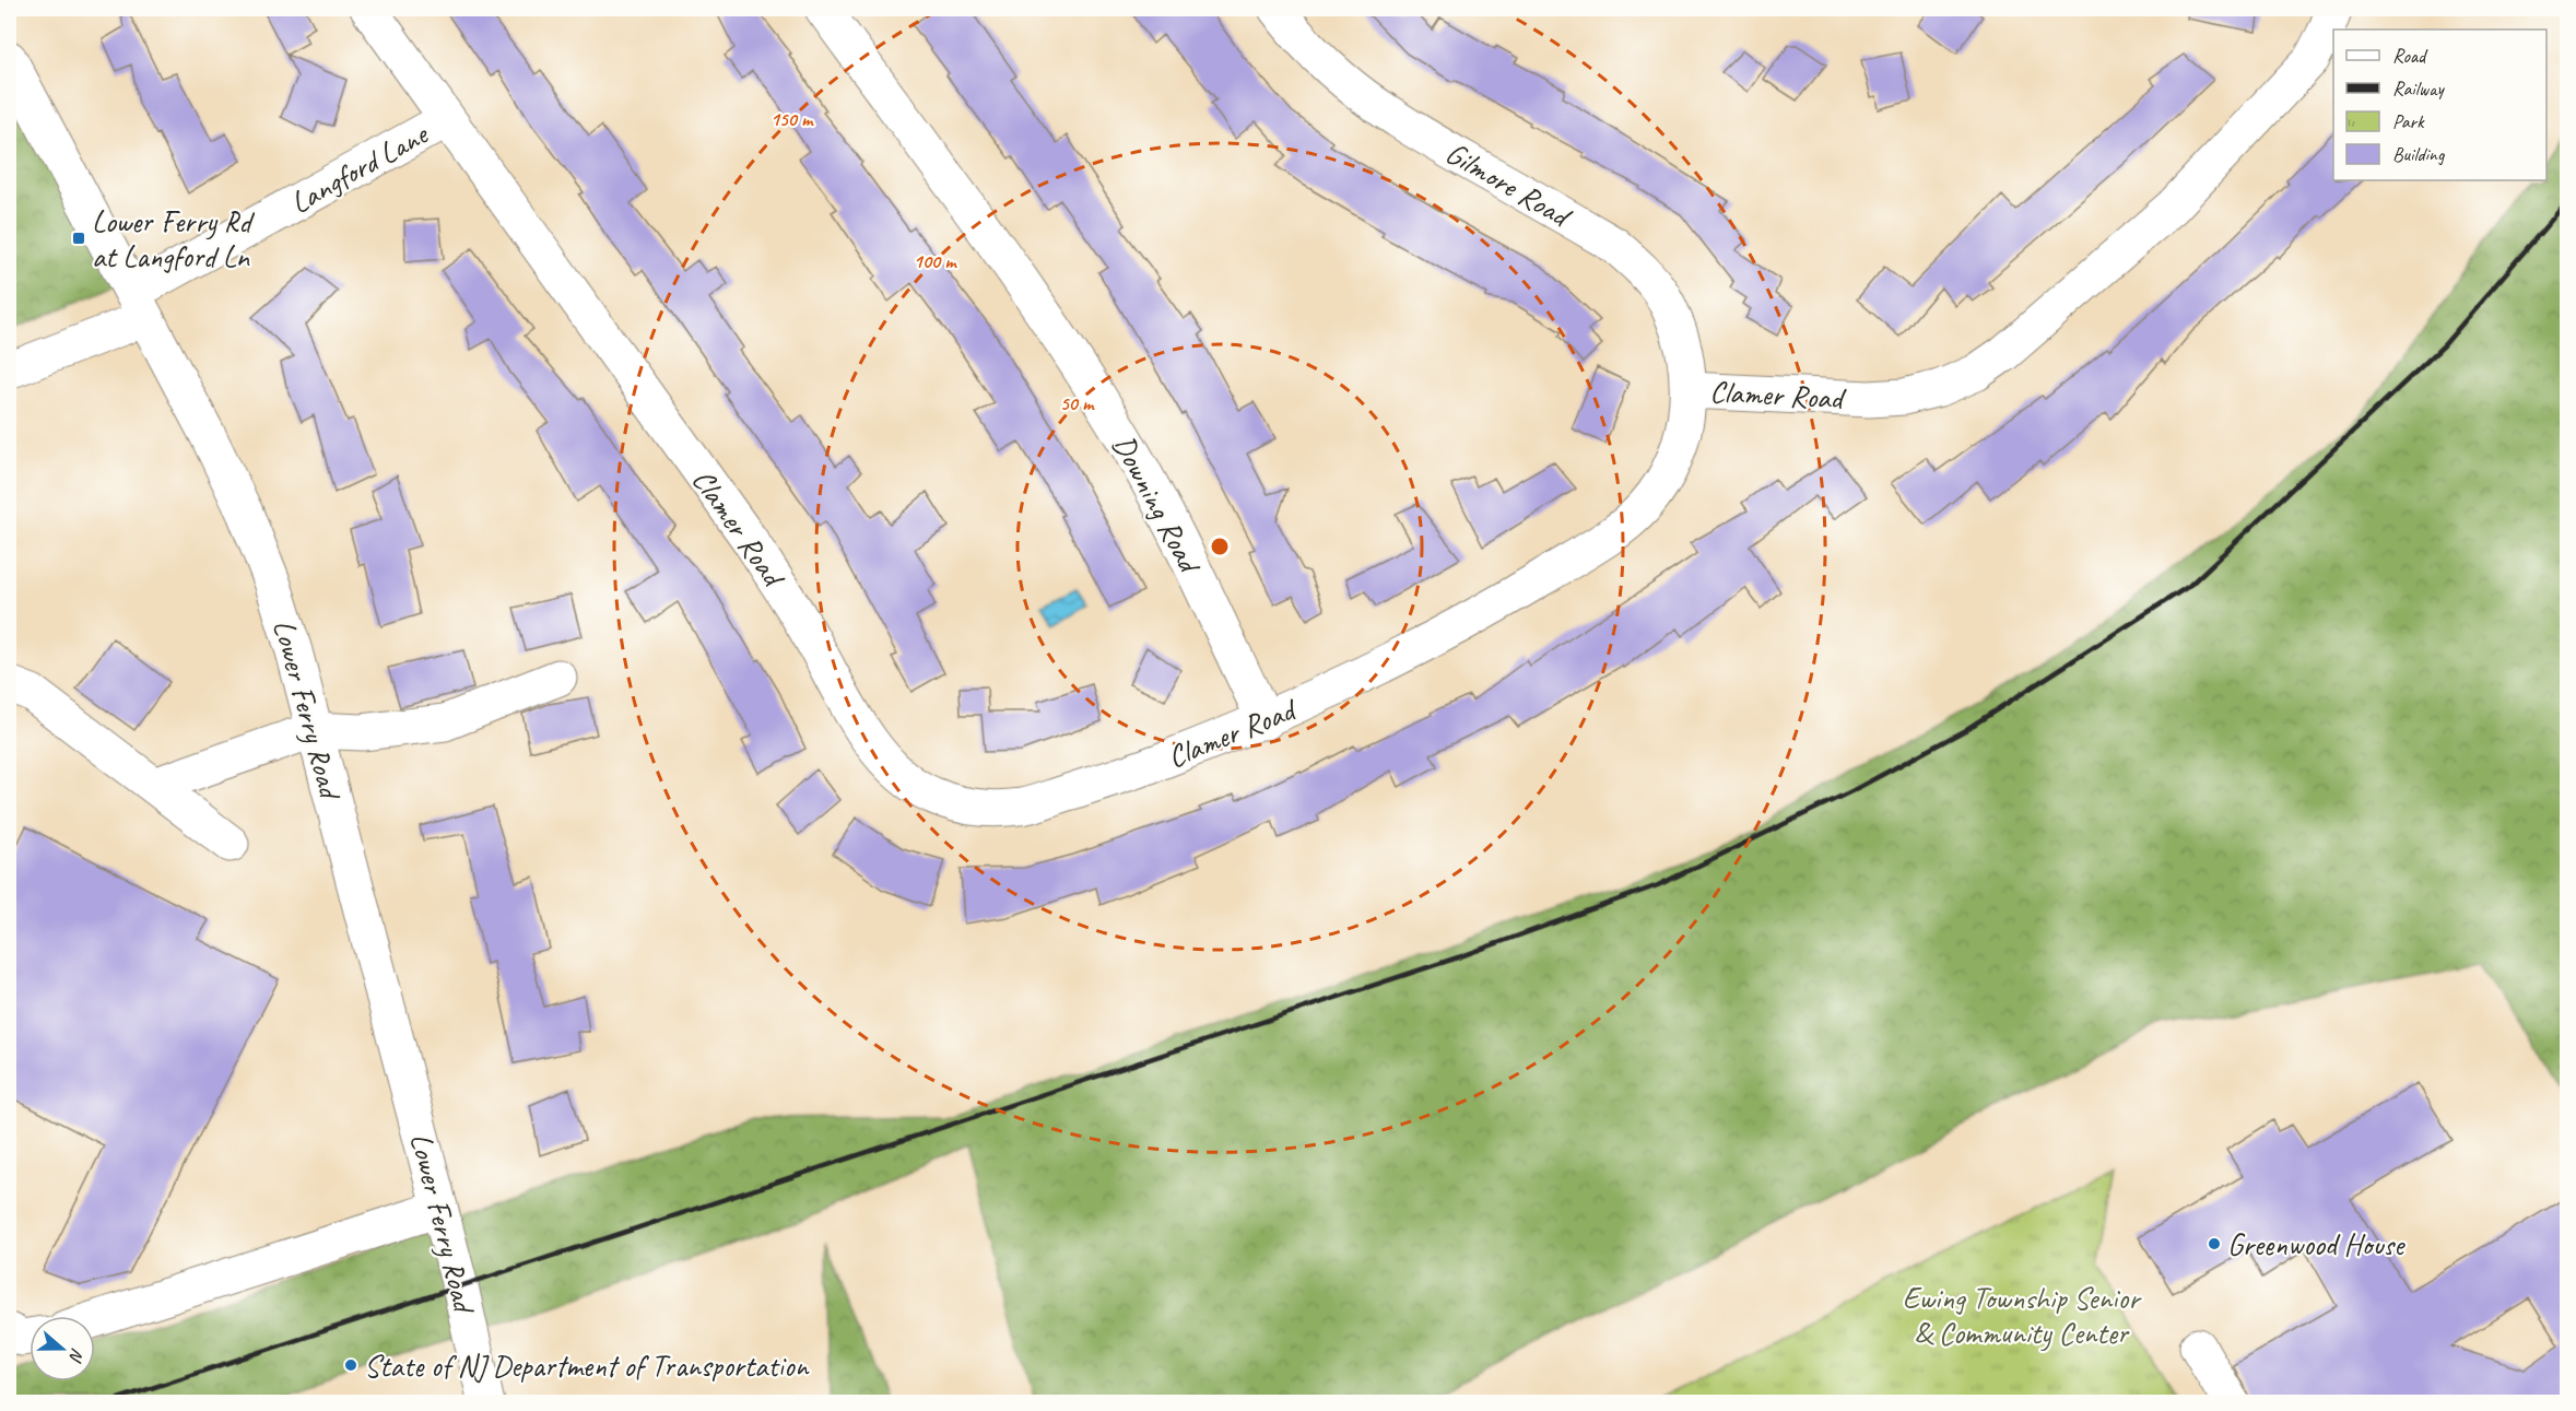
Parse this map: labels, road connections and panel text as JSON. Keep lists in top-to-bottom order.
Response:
{
  "streets": {
    "street": [
      "Langford Lane",
      "Gilmore Road",
      "Clamer Road",
      "Downing Road",
      "Lower Ferry Road"
    ]
  },
  "crossings": [
    ["Langford Lane", "Clamer Road"],
    ["Langford Lane", "Lower Ferry Road"],
    ["Gilmore Road", "Clamer Road"],
    ["Clamer Road", "Downing Road"]
  ],
  "parks": ["Ewing Township Senior & Community Center"],
  "places": {
    "transit": ["Lower Ferry Rd at Langford Ln"],
    "other": ["Greenwood House", "State of NJ Department of Transportation"]
  },
  "legend": [
    "Road",
    "Railway",
    "Park",
    "Building"
  ],
  "north": "right",
  "rings": ["150 m", "100 m", "50 m"]
}
